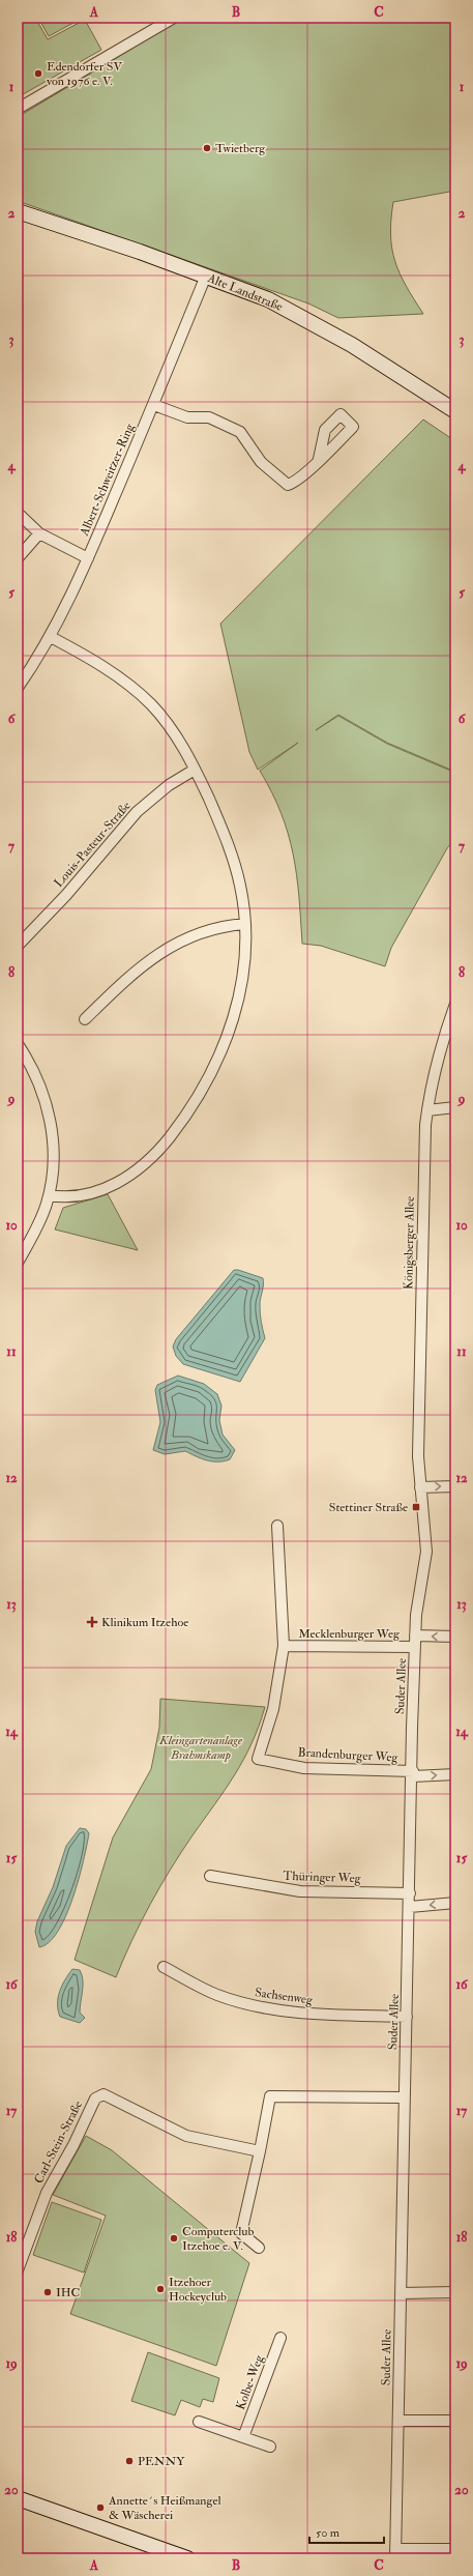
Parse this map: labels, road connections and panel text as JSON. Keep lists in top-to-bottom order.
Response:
{
  "streets": {
    "street": [
      "Alte Landstraße",
      "Albert-Schweitzer-Ring",
      "Louis-Pasteur-Straße",
      "Königsberger Allee",
      "Mecklenburger Weg",
      "Suder Allee",
      "Brandenburger Weg",
      "Thüringer Weg",
      "Sachsenweg",
      "Carl-Stein-Straße",
      "Kolbe-Weg"
    ]
  },
  "crossings": [
    ["Alte Landstraße", "Albert-Schweitzer-Ring"],
    ["Königsberger Allee", "Suder Allee"],
    ["Mecklenburger Weg", "Suder Allee"],
    ["Mecklenburger Weg", "Brandenburger Weg"],
    ["Suder Allee", "Brandenburger Weg"],
    ["Suder Allee", "Thüringer Weg"],
    ["Suder Allee", "Sachsenweg"]
  ],
  "parks": ["Kleingartenanlage Brahmskamp"],
  "places": {
    "other": [
      "Edendorfer SV von 1976 e. V.",
      "Twietberg",
      "Computerclub Itzehoe e. V.",
      "Itzehoer Hockeyclub",
      "IHC",
      "PENNY",
      "Annette´s Heißmangel & Wäscherei"
    ],
    "transit": ["Stettiner Straße"],
    "health": ["Klinikum Itzehoe"]
  },
  "scale_bar": "50 m",
  "grid": {
    "columns": ["A", "B", "C"],
    "rows": [
      "1",
      "2",
      "3",
      "4",
      "5",
      "6",
      "7",
      "8",
      "9",
      "10",
      "11",
      "12",
      "13",
      "14",
      "15",
      "16",
      "17",
      "18",
      "19",
      "20"
    ]
  }
}
